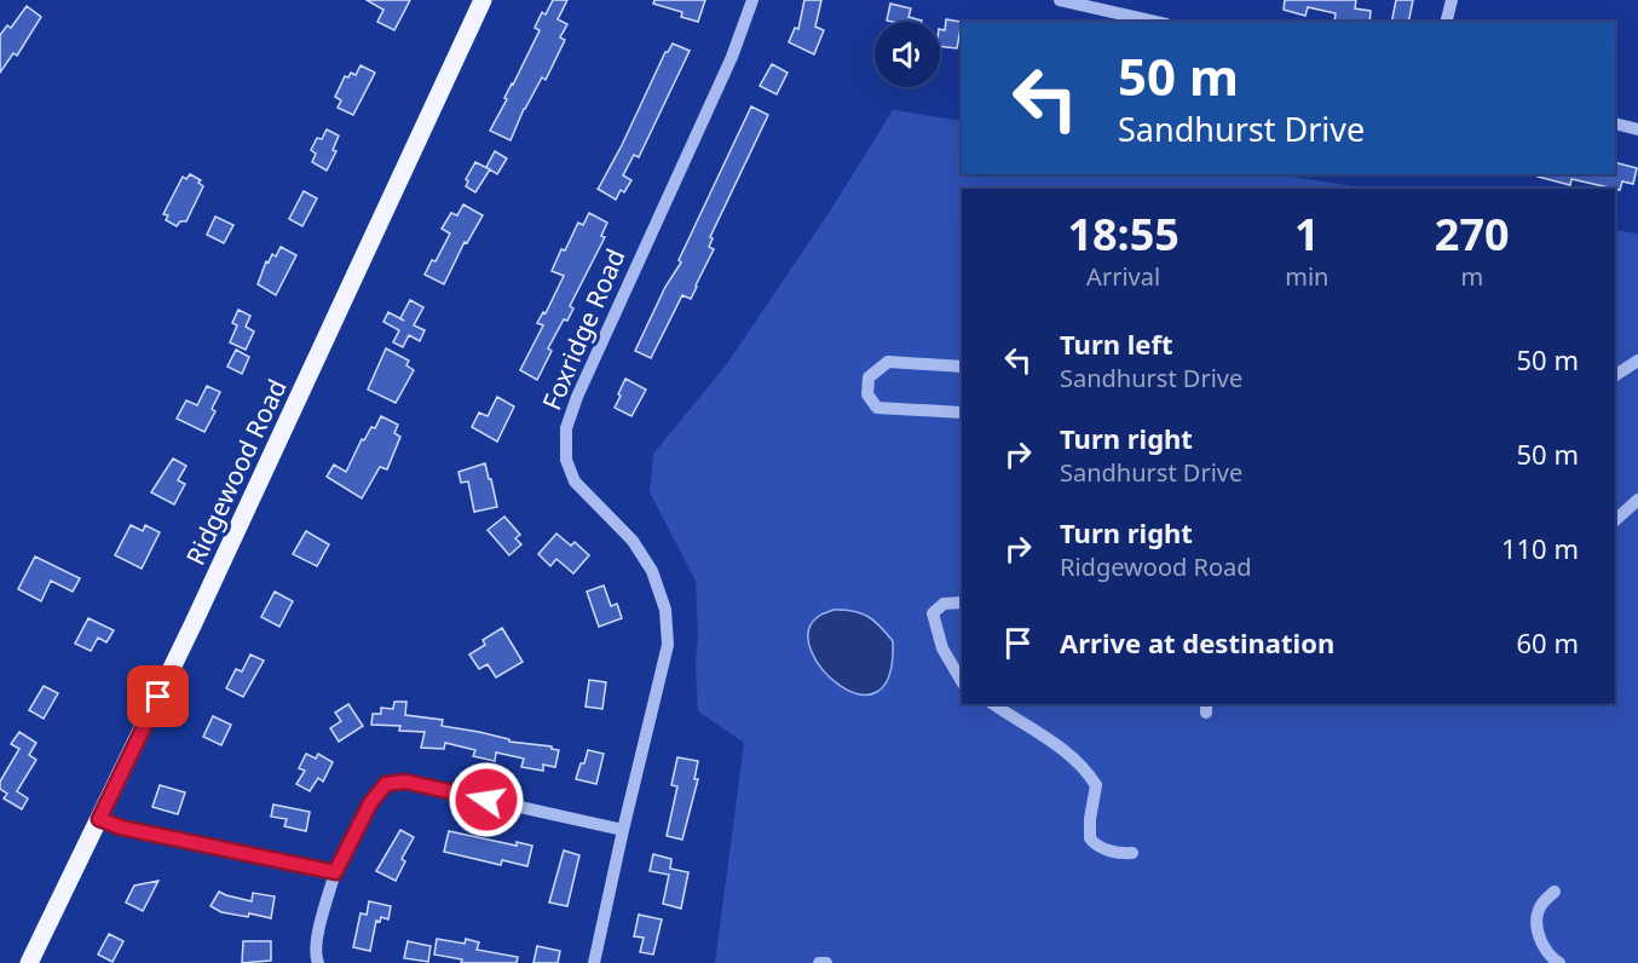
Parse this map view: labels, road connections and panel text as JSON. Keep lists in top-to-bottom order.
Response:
{
  "streets": {
    "main road": ["Ridgewood Road"],
    "street": ["Foxridge Road"]
  },
  "page": {
    "turn": ["50 m", "Sandhurst Drive"],
    "eta": [
      "18:55",
      "Arrival",
      "1",
      "min",
      "270",
      "m"
    ],
    "list": [
      {
        "name": "Turn left",
        "note": "Sandhurst Drive",
        "value": "50 m"
      },
      {
        "name": "Turn right",
        "note": "Sandhurst Drive",
        "value": "50 m"
      },
      {
        "name": "Turn right",
        "note": "Ridgewood Road",
        "value": "110 m"
      },
      {
        "name": "Arrive at destination",
        "value": "60 m"
      }
    ]
  }
}
